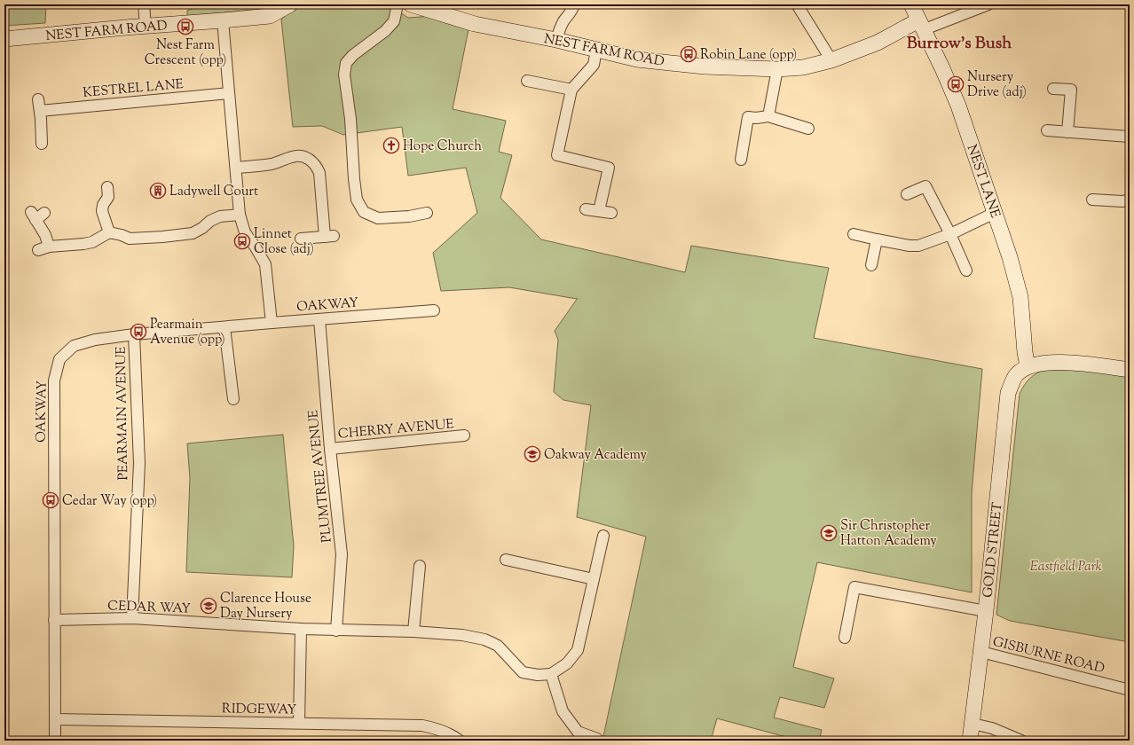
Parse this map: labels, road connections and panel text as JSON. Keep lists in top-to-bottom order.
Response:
{
  "streets": {
    "street": [
      "NEST FARM ROAD",
      "KESTREL LANE",
      "NEST LANE",
      "OAKWAY",
      "PEARMAIN AVENUE",
      "CHERRY AVENUE",
      "PLUMTREE AVENUE",
      "GOLD STREET",
      "CEDAR WAY",
      "GISBURNE ROAD",
      "RIDGEWAY"
    ]
  },
  "crossings": [
    ["NEST FARM ROAD", "NEST LANE"],
    ["NEST LANE", "GOLD STREET"],
    ["OAKWAY", "PEARMAIN AVENUE"],
    ["OAKWAY", "PLUMTREE AVENUE"],
    ["OAKWAY", "CEDAR WAY"],
    ["OAKWAY", "RIDGEWAY"],
    ["PEARMAIN AVENUE", "CEDAR WAY"],
    ["CHERRY AVENUE", "PLUMTREE AVENUE"],
    ["PLUMTREE AVENUE", "CEDAR WAY"],
    ["GOLD STREET", "GISBURNE ROAD"]
  ],
  "districts": ["Burrow's Bush"],
  "parks": ["Eastfield Park"],
  "places": {
    "bus stop": [
      "Nest Farm Crescent (opp)",
      "Robin Lane (opp)",
      "Nursery Drive (adj)",
      "Linnet Close (adj)",
      "Pearmain Avenue (opp)",
      "Cedar Way (opp)"
    ],
    "church": ["Hope Church"],
    "building": ["Ladywell Court"],
    "school or university": ["Oakway Academy", "Sir Christopher Hatton Academy", "Clarence House Day Nursery"]
  }
}
